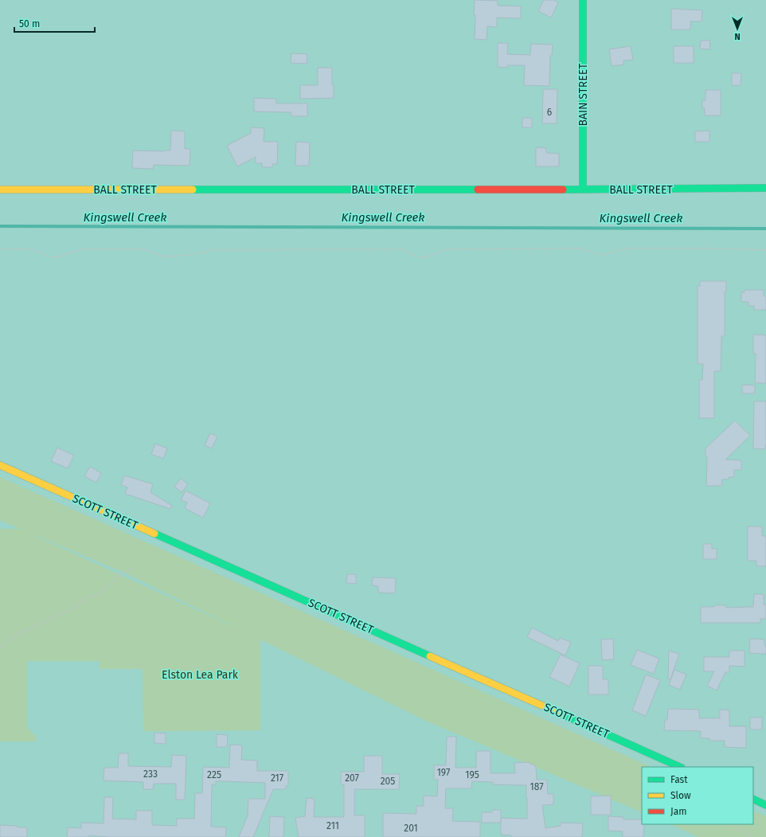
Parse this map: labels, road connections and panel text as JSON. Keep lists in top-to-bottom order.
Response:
{
  "streets": {
    "street": ["BAIN STREET", "BALL STREET", "SCOTT STREET"]
  },
  "crossings": [
    ["BAIN STREET", "BALL STREET"]
  ],
  "water": ["Kingswell Creek"],
  "parks": ["Elston Lea Park"],
  "house_numbers": [
    "6",
    "197",
    "233",
    "225",
    "195",
    "217",
    "207",
    "205",
    "187",
    "211",
    "201"
  ],
  "legend": ["Fast", "Slow", "Jam"],
  "scale_bar": "50 m",
  "north": "bottom"
}
